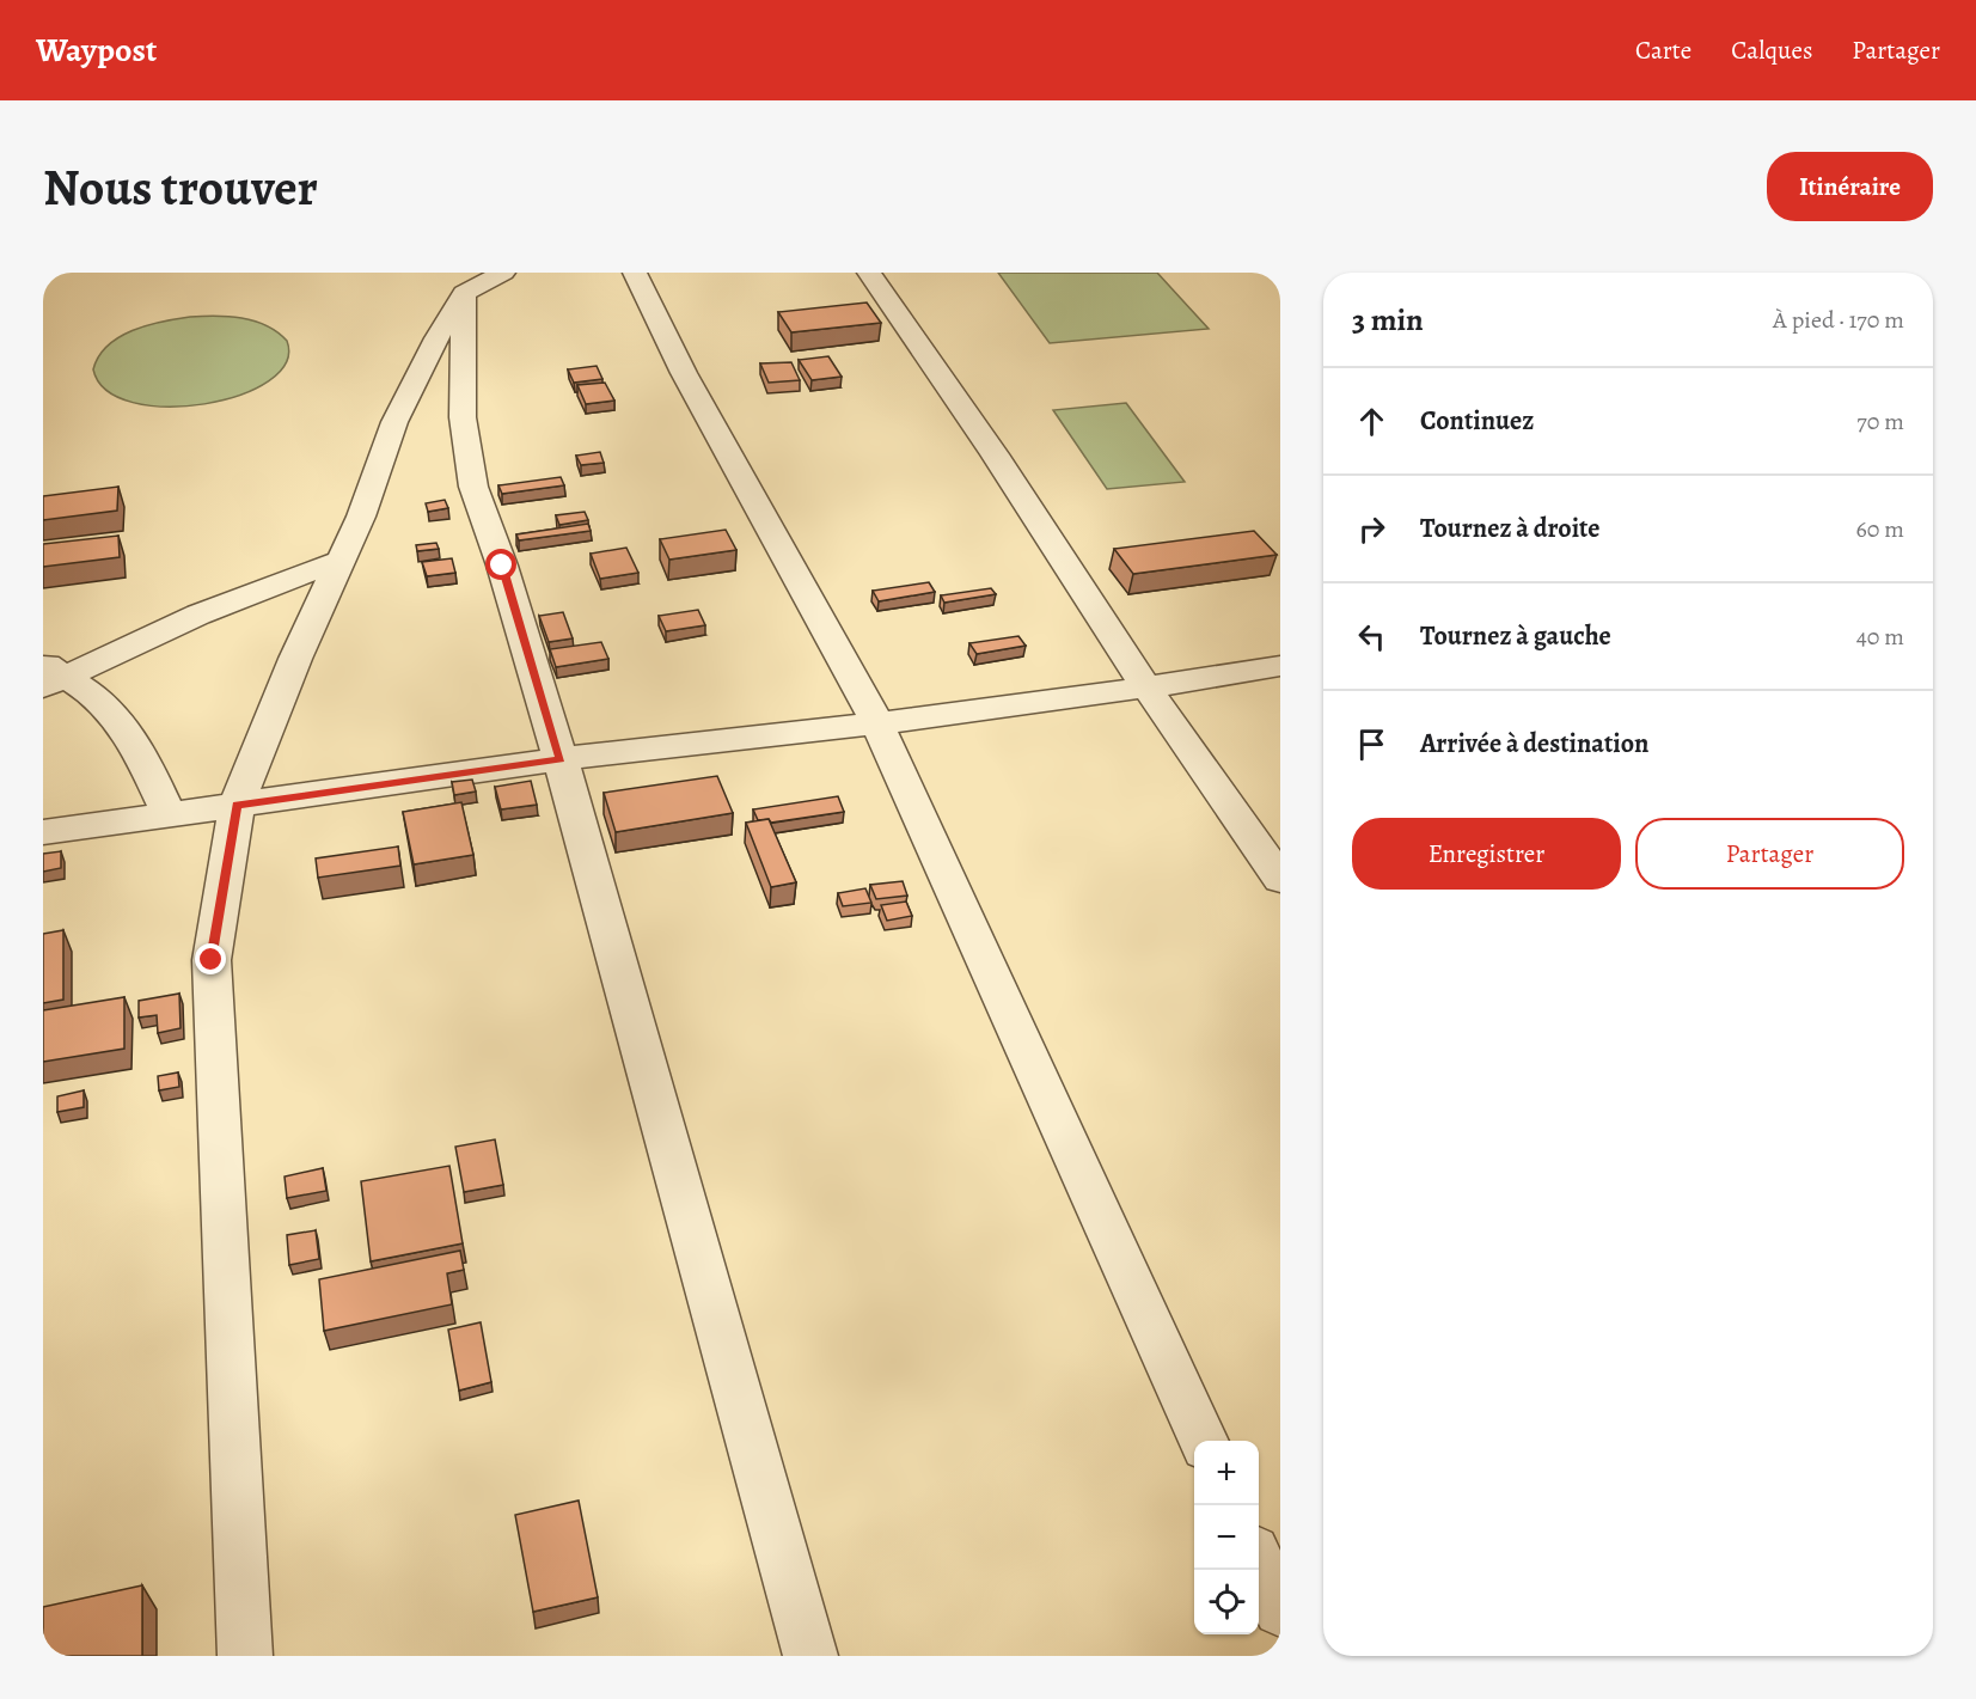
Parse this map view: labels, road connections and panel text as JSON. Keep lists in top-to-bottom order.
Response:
{
  "page": {
    "header": "Waypost",
    "nav": ["Carte", "Calques", "Partager"],
    "buttons": [
      "Itinéraire",
      ["Enregistrer", "Partager"]
    ],
    "title": "Nous trouver",
    "heading": ["3 min", "À pied · 170 m"],
    "list": [
      ["Continuez", "70 m"],
      ["Tournez à droite", "60 m"],
      ["Tournez à gauche", "40 m"],
      "Arrivée à destination"
    ],
    "map_buttons": ["+", "−"]
  }
}
